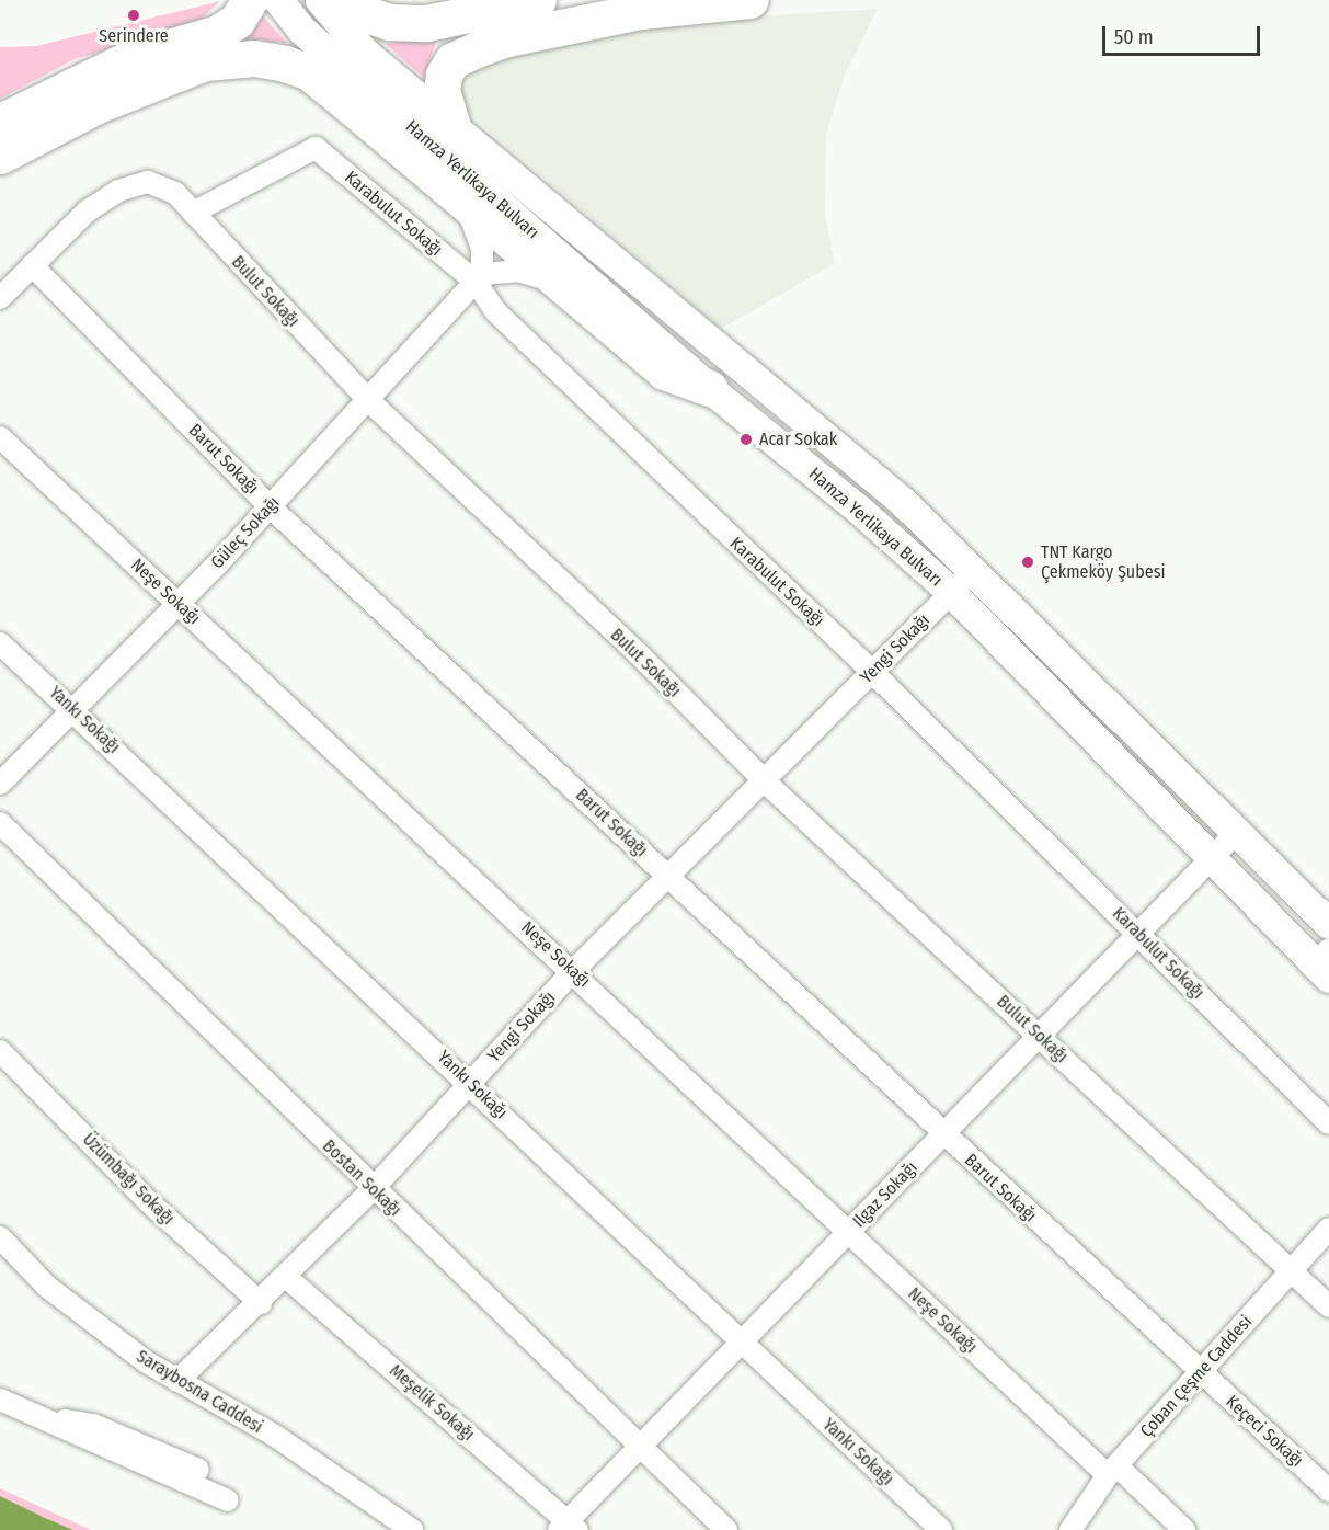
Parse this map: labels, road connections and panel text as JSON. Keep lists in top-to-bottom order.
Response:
{
  "streets": {
    "main road": ["Hamza Yerlikaya Bulvarı"],
    "street": [
      "Karabulut Sokağı",
      "Bulut Sokağı",
      "Barut Sokağı",
      "Güleç Sokağı",
      "Neşe Sokağı",
      "Yengi Sokağı",
      "Yankı Sokağı",
      "Bostan Sokağı",
      "Üzümbağı Sokağı",
      "Ilgaz Sokağı",
      "Çoban Çeşme Caddesi",
      "Saraybosna Caddesi",
      "Meşelik Sokağı",
      "Keçeci Sokağı"
    ]
  },
  "crossings": [
    ["Hamza Yerlikaya Bulvarı", "Yengi Sokağı"],
    ["Hamza Yerlikaya Bulvarı", "Ilgaz Sokağı"],
    ["Karabulut Sokağı", "Bulut Sokağı"],
    ["Karabulut Sokağı", "Güleç Sokağı"],
    ["Karabulut Sokağı", "Yengi Sokağı"],
    ["Karabulut Sokağı", "Ilgaz Sokağı"],
    ["Bulut Sokağı", "Barut Sokağı"],
    ["Bulut Sokağı", "Güleç Sokağı"],
    ["Bulut Sokağı", "Yengi Sokağı"],
    ["Bulut Sokağı", "Ilgaz Sokağı"],
    ["Bulut Sokağı", "Çoban Çeşme Caddesi"],
    ["Barut Sokağı", "Güleç Sokağı"],
    ["Barut Sokağı", "Yengi Sokağı"],
    ["Barut Sokağı", "Ilgaz Sokağı"],
    ["Barut Sokağı", "Çoban Çeşme Caddesi"],
    ["Barut Sokağı", "Keçeci Sokağı"],
    ["Güleç Sokağı", "Neşe Sokağı"],
    ["Güleç Sokağı", "Yankı Sokağı"],
    ["Neşe Sokağı", "Yengi Sokağı"],
    ["Neşe Sokağı", "Ilgaz Sokağı"],
    ["Neşe Sokağı", "Çoban Çeşme Caddesi"],
    ["Yengi Sokağı", "Yankı Sokağı"],
    ["Yengi Sokağı", "Bostan Sokağı"],
    ["Yengi Sokağı", "Üzümbağı Sokağı"],
    ["Yengi Sokağı", "Saraybosna Caddesi"],
    ["Yengi Sokağı", "Meşelik Sokağı"],
    ["Yankı Sokağı", "Ilgaz Sokağı"],
    ["Bostan Sokağı", "Ilgaz Sokağı"],
    ["Ilgaz Sokağı", "Meşelik Sokağı"],
    ["Çoban Çeşme Caddesi", "Keçeci Sokağı"]
  ],
  "places": ["Serindere", "Acar Sokak", "TNT Kargo Çekmeköy Şubesi"],
  "scale_bar": "50 m"
}
